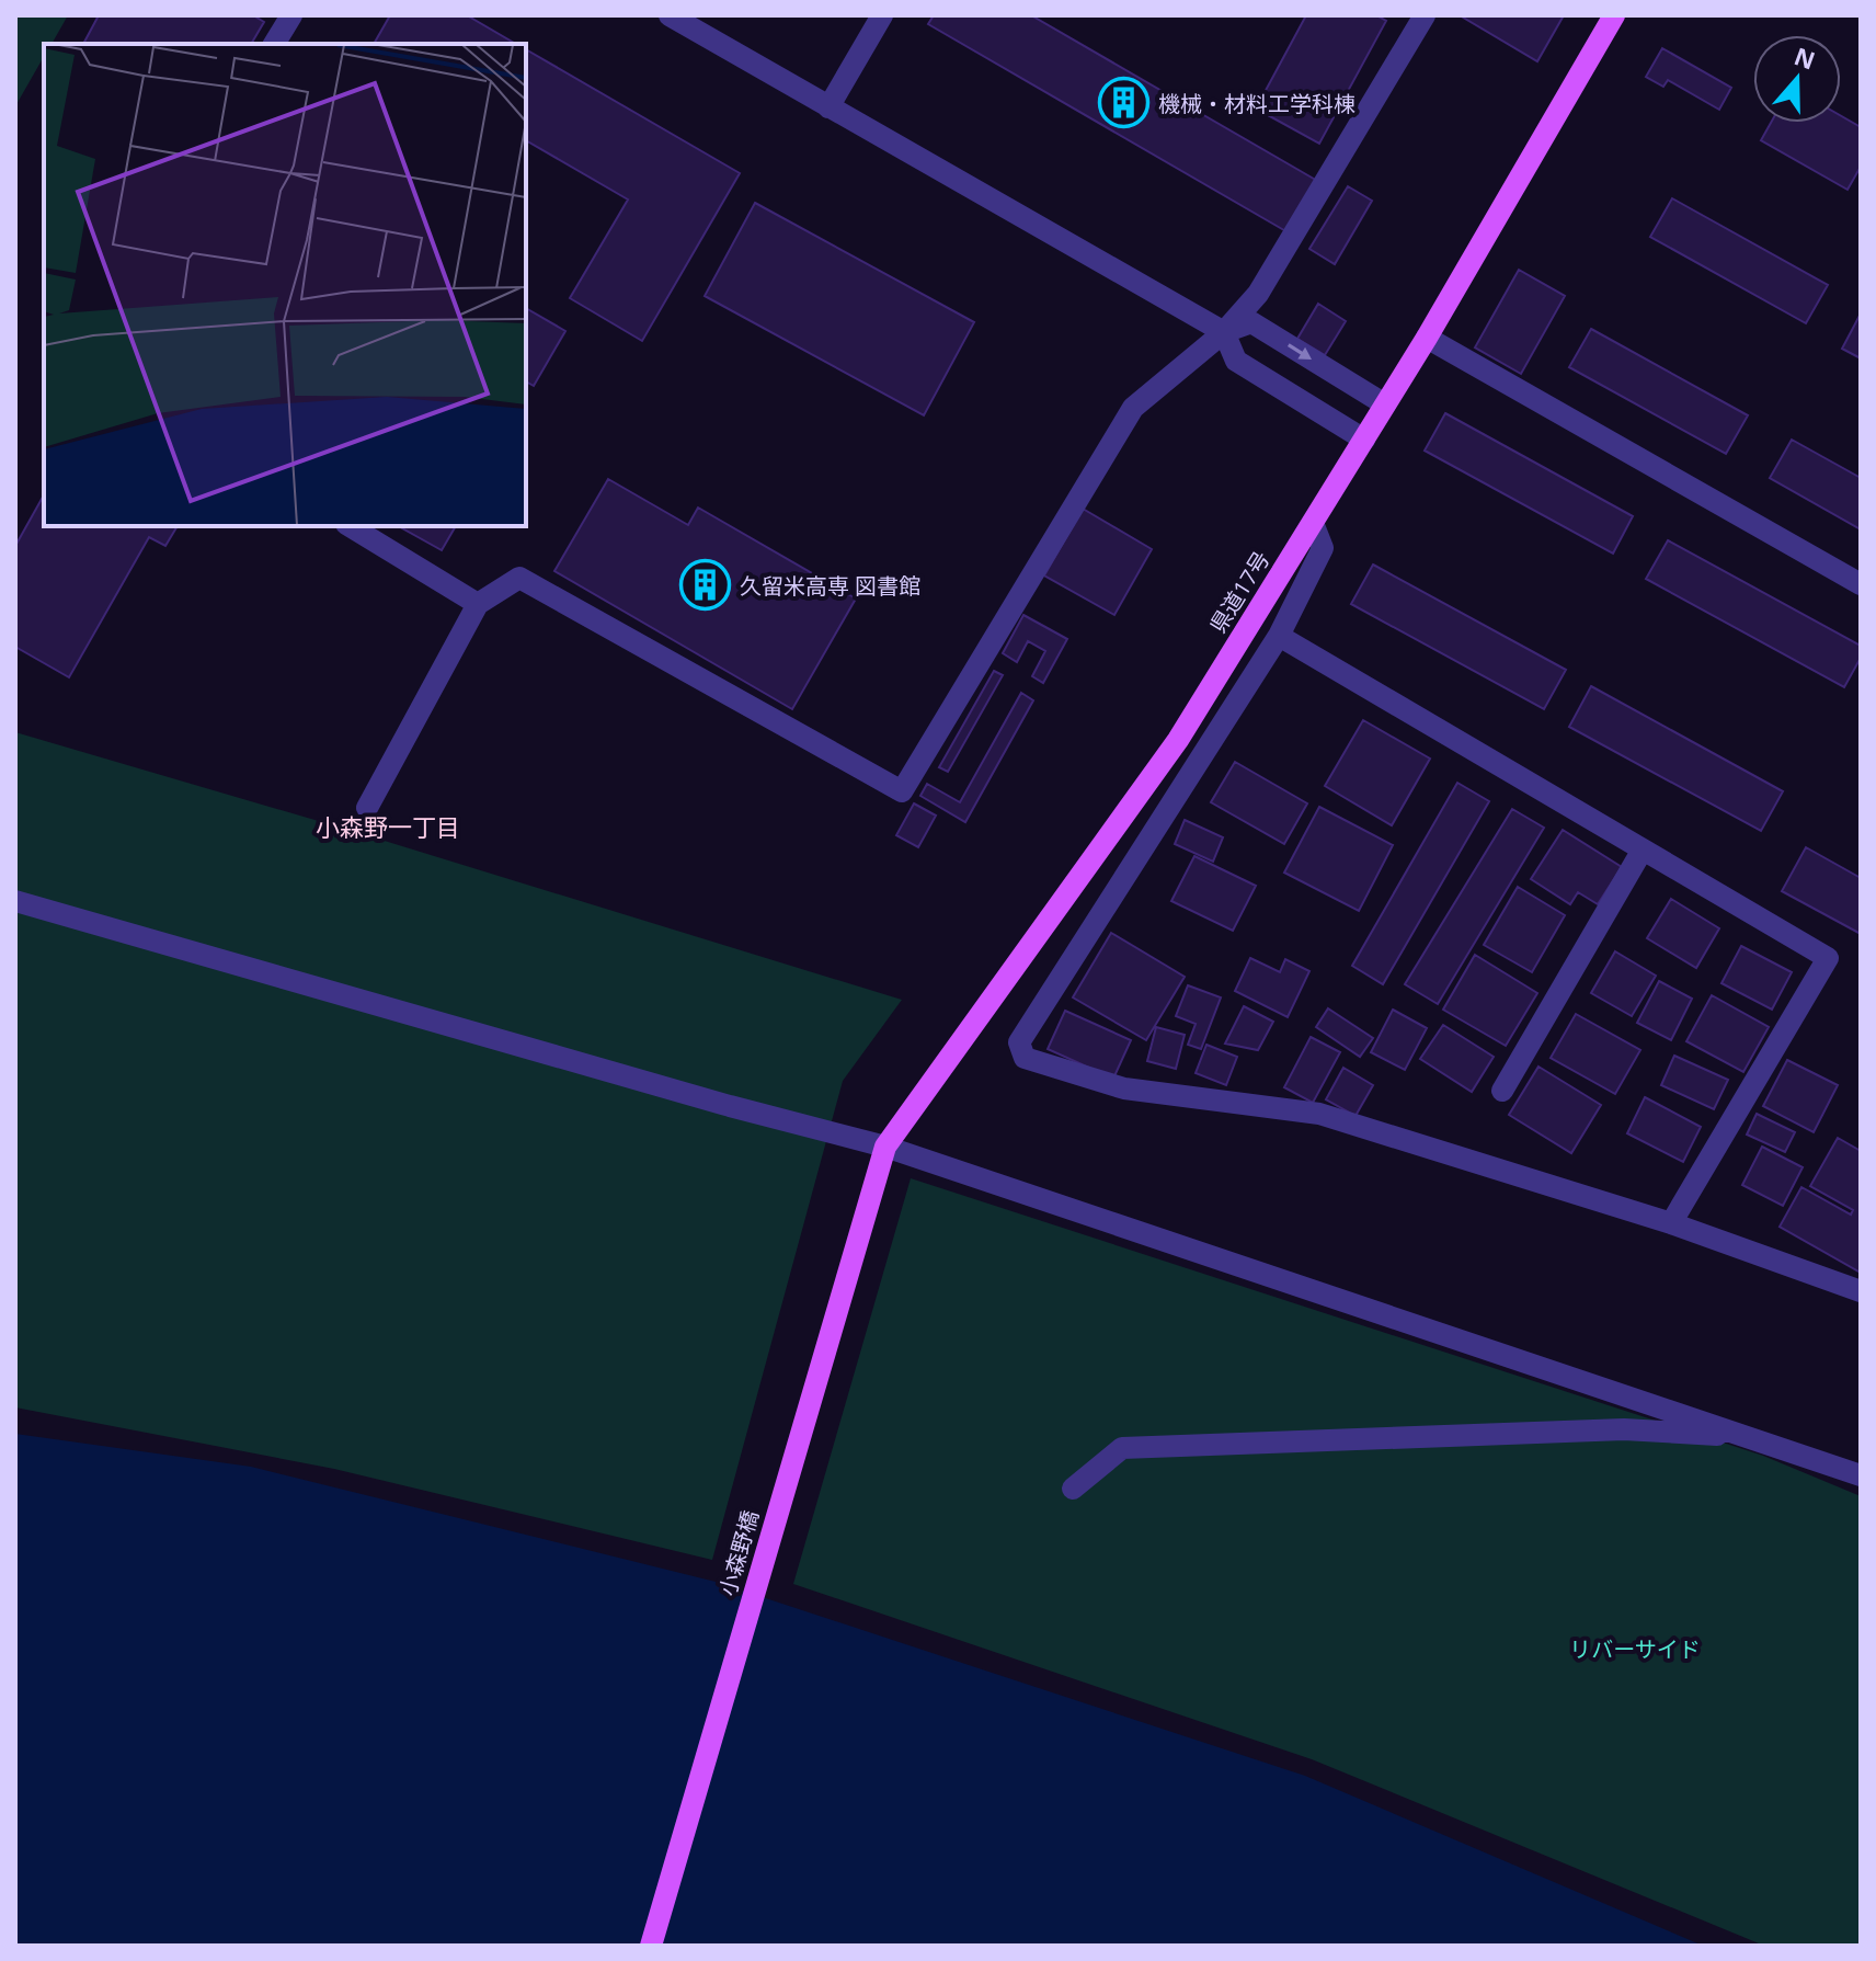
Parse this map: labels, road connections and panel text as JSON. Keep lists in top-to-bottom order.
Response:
{
  "streets": {
    "main road": ["県道17号", "小森野橋"]
  },
  "crossings": [
    ["県道17号", "小森野橋"]
  ],
  "districts": ["小森野一丁目"],
  "parks": ["リバーサイド"],
  "places": {
    "building": ["機械・材料工学科棟", "久留米高専 図書館"]
  },
  "north": "top"
}
